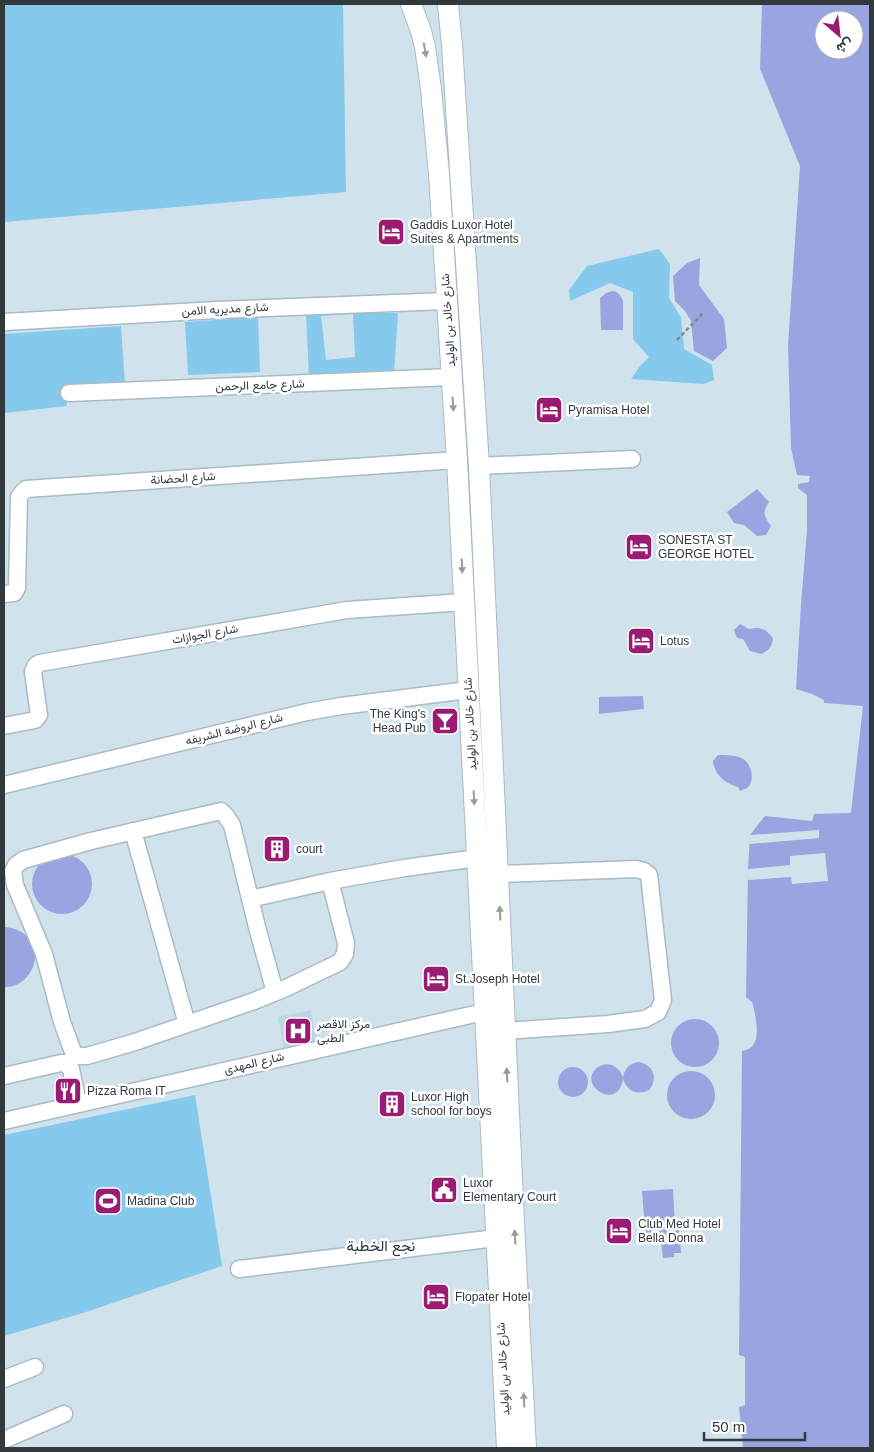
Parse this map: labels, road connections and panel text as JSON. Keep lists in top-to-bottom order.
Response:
{
  "streets": {
    "main road": ["شارع خالد بن الوليد"],
    "street": [
      "شارع مديريه الامن",
      "شارع جامع الرحمن",
      "شارع الحضانة",
      "شارع الجوازات",
      "شارع الروضة الشريفه",
      "شارع المهدى"
    ]
  },
  "crossings": [
    ["شارع مديريه الامن", "شارع خالد بن الوليد"],
    ["شارع خالد بن الوليد", "شارع جامع الرحمن"],
    ["شارع خالد بن الوليد", "شارع الحضانة"],
    ["شارع خالد بن الوليد", "شارع الجوازات"],
    ["شارع خالد بن الوليد", "شارع الروضة الشريفه"],
    ["شارع خالد بن الوليد", "شارع المهدى"]
  ],
  "districts": ["نجع الخطبة"],
  "places": {
    "hotel": [
      "Gaddis Luxor Hotel Suites & Apartments",
      "Pyramisa Hotel",
      "SONESTA ST GEORGE HOTEL",
      "Lotus",
      "St.Joseph Hotel",
      "Club Med Hotel Bella Donna",
      "Flopater Hotel"
    ],
    "bar": ["The King's Head Pub"],
    "building": ["court", "Luxor High school for boys"],
    "hospital": ["مركز الاقصر الطبى"],
    "restaurant": ["Pizza Roma IT"],
    "public building": ["Luxor Elementary Court"],
    "sports": ["Madina Club"]
  },
  "scale_bar": "50 m",
  "north": "bottom right"
}
